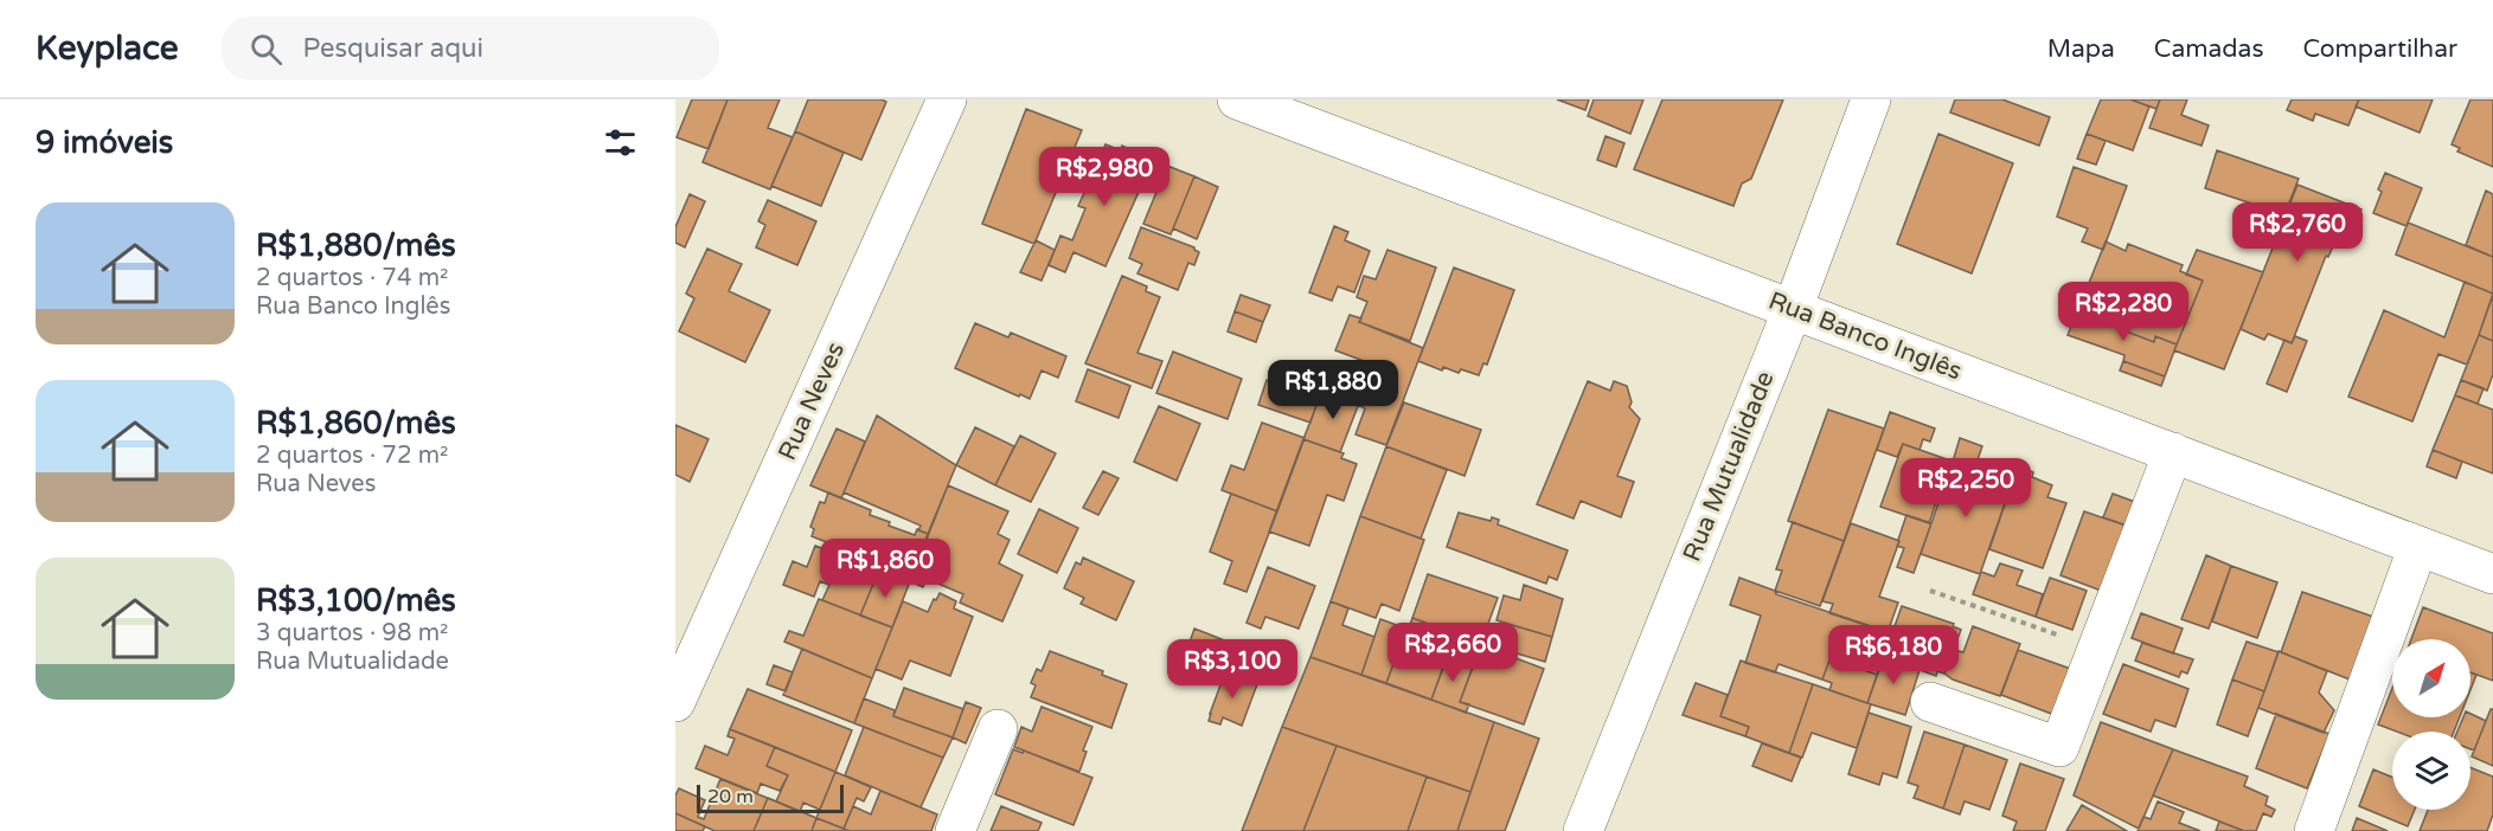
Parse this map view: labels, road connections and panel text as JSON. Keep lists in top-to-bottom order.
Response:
{
  "streets": {
    "street": ["Rua Banco Inglês", "Rua Neves", "Rua Mutualidade"]
  },
  "crossings": [
    ["Rua Banco Inglês", "Rua Mutualidade"]
  ],
  "scale_bar": "20 m",
  "north": "top right",
  "page": {
    "header": "Keyplace",
    "search": "Pesquisar aqui",
    "nav": ["Mapa", "Camadas", "Compartilhar"],
    "heading": "9 imóveis",
    "price": [
      "R$2,980",
      "R$2,760",
      "R$2,280",
      "R$1,880",
      "R$2,250",
      "R$1,860",
      "R$2,660",
      "R$6,180",
      "R$3,100"
    ],
    "list": [
      {
        "name": "R$1,880/mês",
        "note": "2 quartos · 74 m² · Rua Banco Inglês"
      },
      {
        "name": "R$1,860/mês",
        "note": "2 quartos · 72 m² · Rua Neves"
      },
      {
        "name": "R$3,100/mês",
        "note": "3 quartos · 98 m² · Rua Mutualidade"
      }
    ],
    "scale": "20 m"
  }
}
